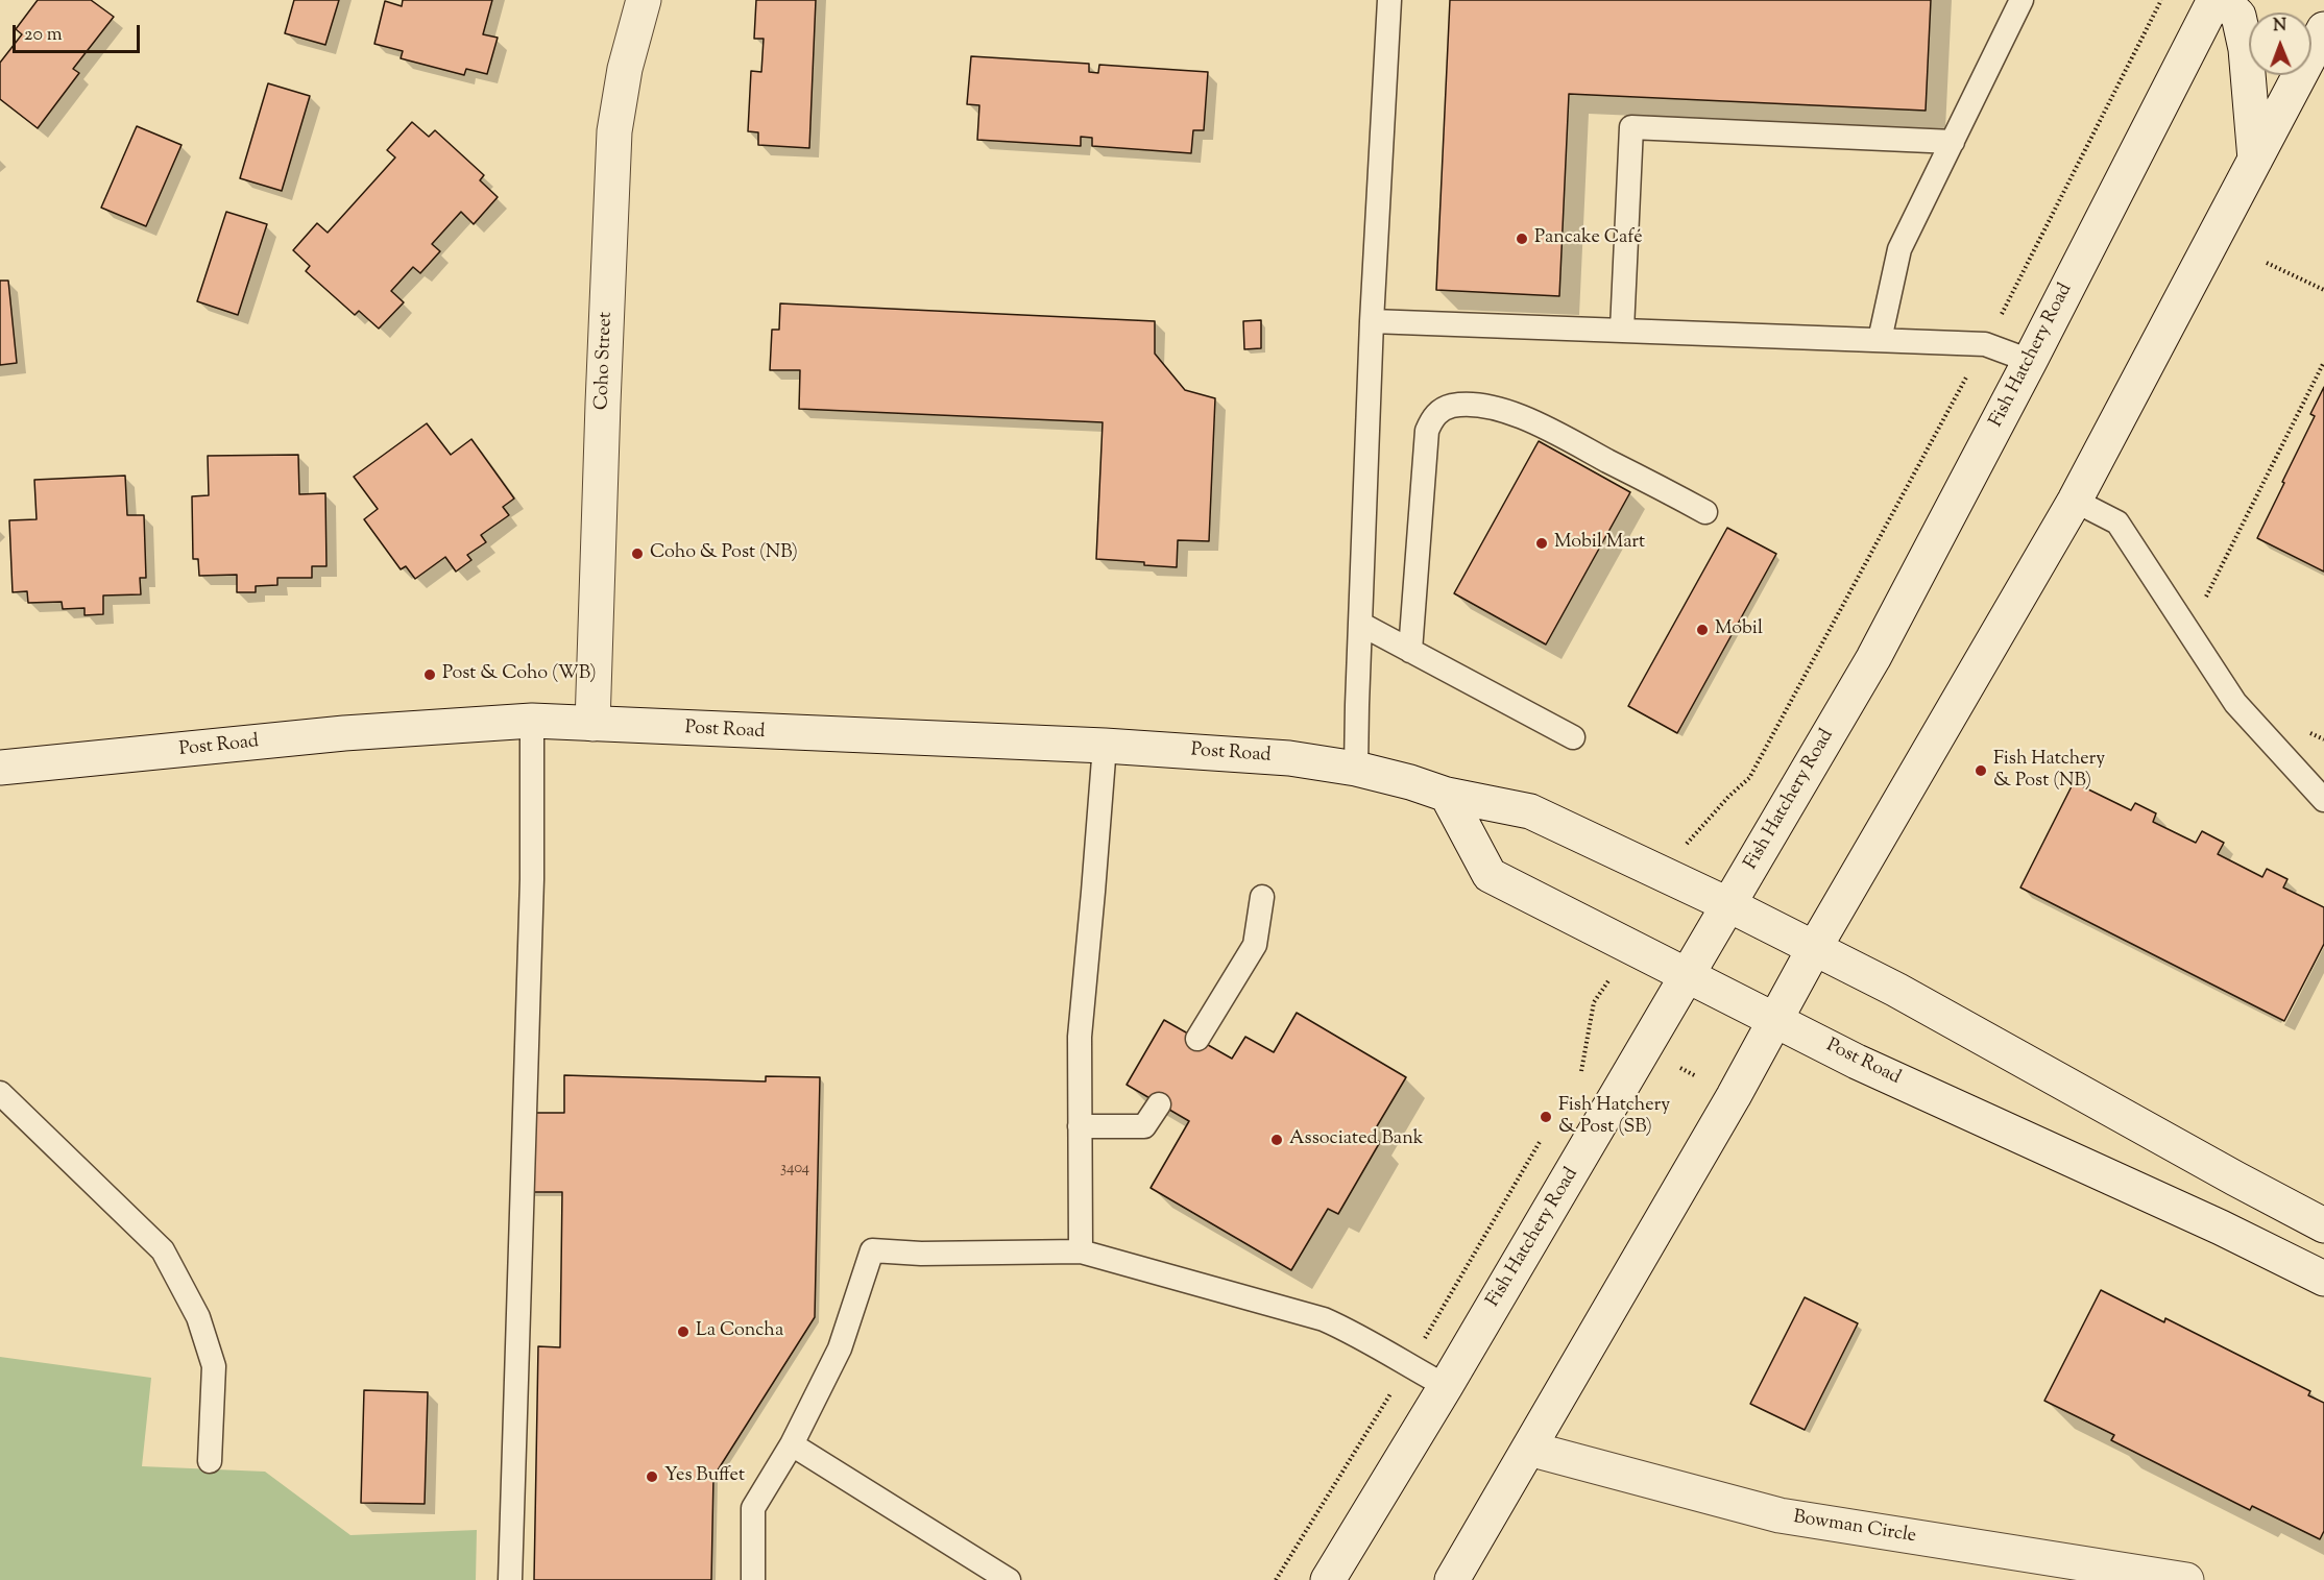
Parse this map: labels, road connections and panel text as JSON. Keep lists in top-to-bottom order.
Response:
{
  "streets": {
    "street": [
      "Fish Hatchery Road",
      "Coho Street",
      "Post Road",
      "Bowman Circle"
    ]
  },
  "crossings": [
    ["Fish Hatchery Road", "Post Road"],
    ["Coho Street", "Post Road"]
  ],
  "places": [
    "Pancake Café",
    "Mobil Mart",
    "Coho & Post (NB)",
    "Mobil",
    "Post & Coho (WB)",
    "Fish Hatchery & Post (NB)",
    "Fish Hatchery & Post (SB)",
    "Associated Bank",
    "La Concha",
    "Yes Buffet"
  ],
  "house_numbers": ["3404"],
  "scale_bar": "20 m",
  "north": "top"
}
